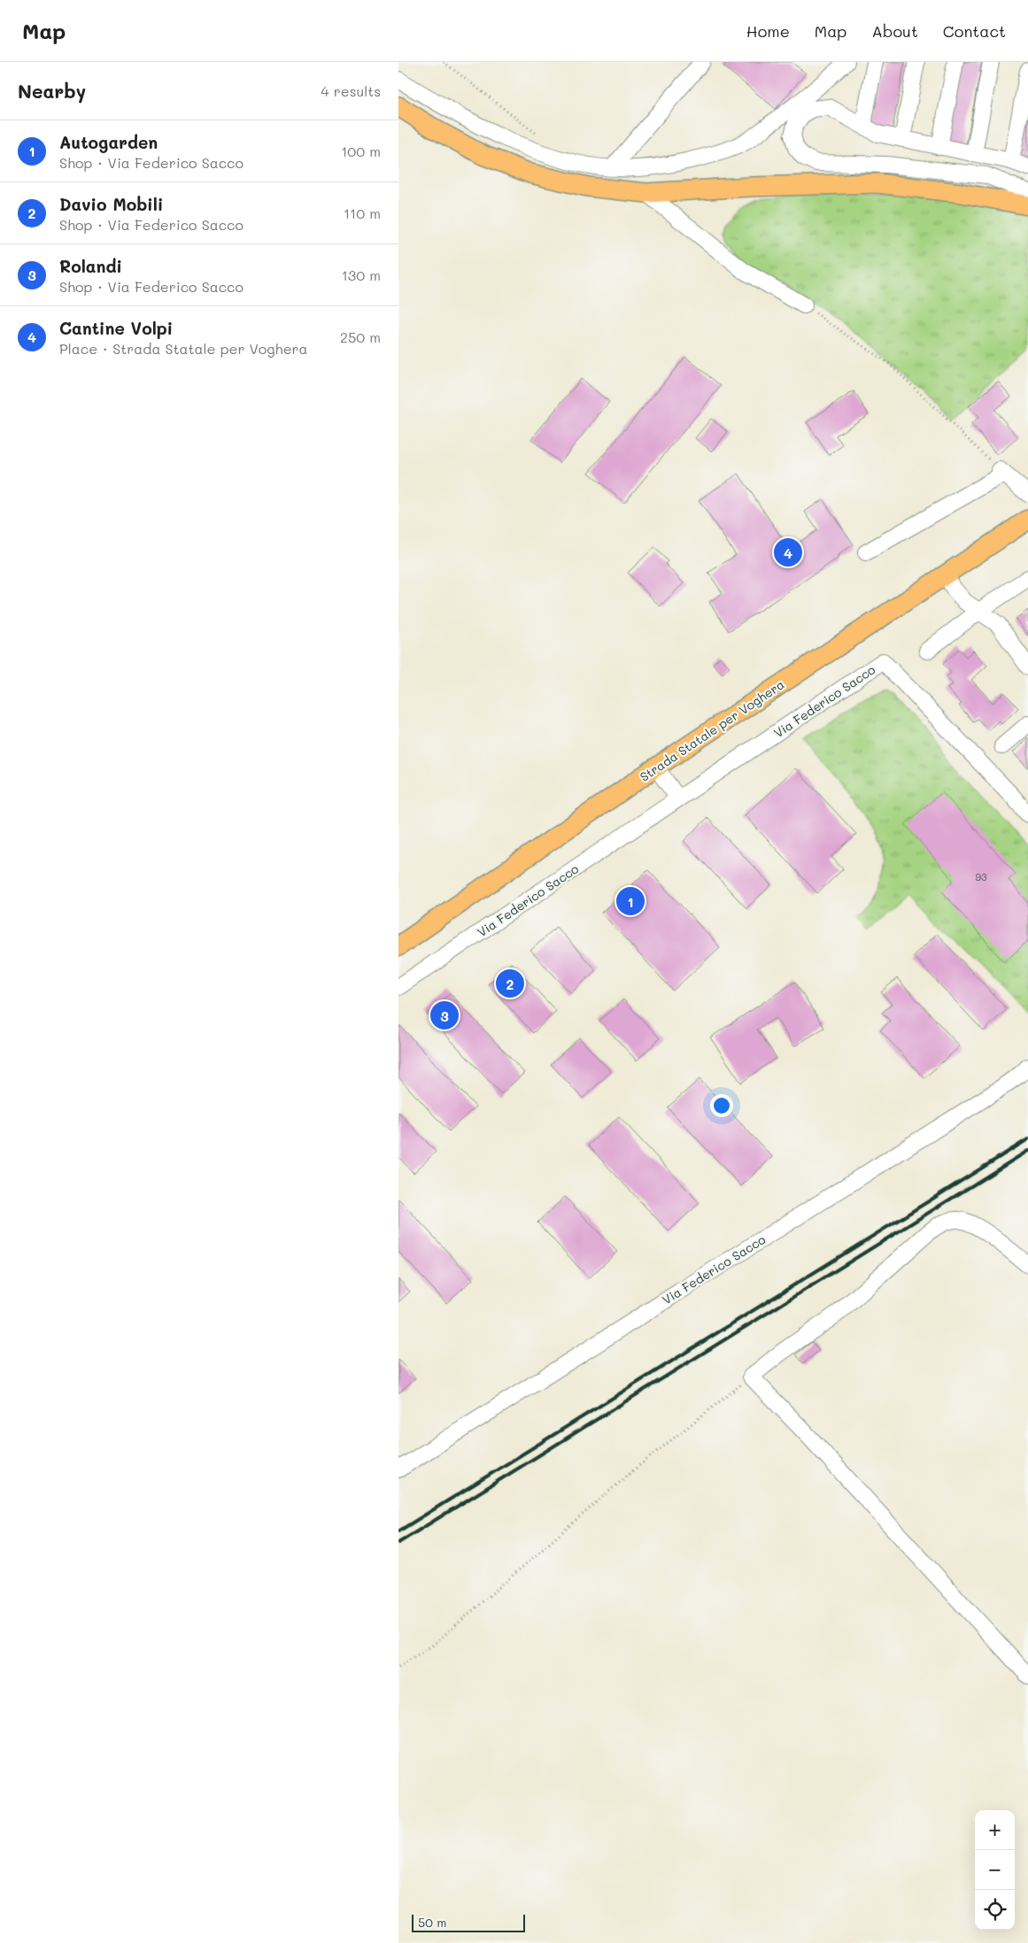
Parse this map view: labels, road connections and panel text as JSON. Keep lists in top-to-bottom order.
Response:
{
  "streets": {
    "main road": ["Strada Statale per Voghera"],
    "street": ["Via Federico Sacco"]
  },
  "house_numbers": ["93"],
  "scale_bar": "50 m",
  "page": {
    "header": "Map",
    "nav": [
      "Home",
      "Map",
      "About",
      "Contact"
    ],
    "heading": ["Nearby", "4 results"],
    "list": [
      {
        "mark": "1",
        "name": "Autogarden",
        "note": "Shop · Via Federico Sacco",
        "value": "100 m"
      },
      {
        "mark": "2",
        "name": "Davio Mobili",
        "note": "Shop · Via Federico Sacco",
        "value": "110 m"
      },
      {
        "mark": "3",
        "name": "Rolandi",
        "note": "Shop · Via Federico Sacco",
        "value": "130 m"
      },
      {
        "mark": "4",
        "name": "Cantine Volpi",
        "note": "Place · Strada Statale per Voghera",
        "value": "250 m"
      }
    ],
    "pins": [
      "4",
      "1",
      "2",
      "3"
    ],
    "map_buttons": ["+", "−"],
    "scale": "50 m"
  }
}
